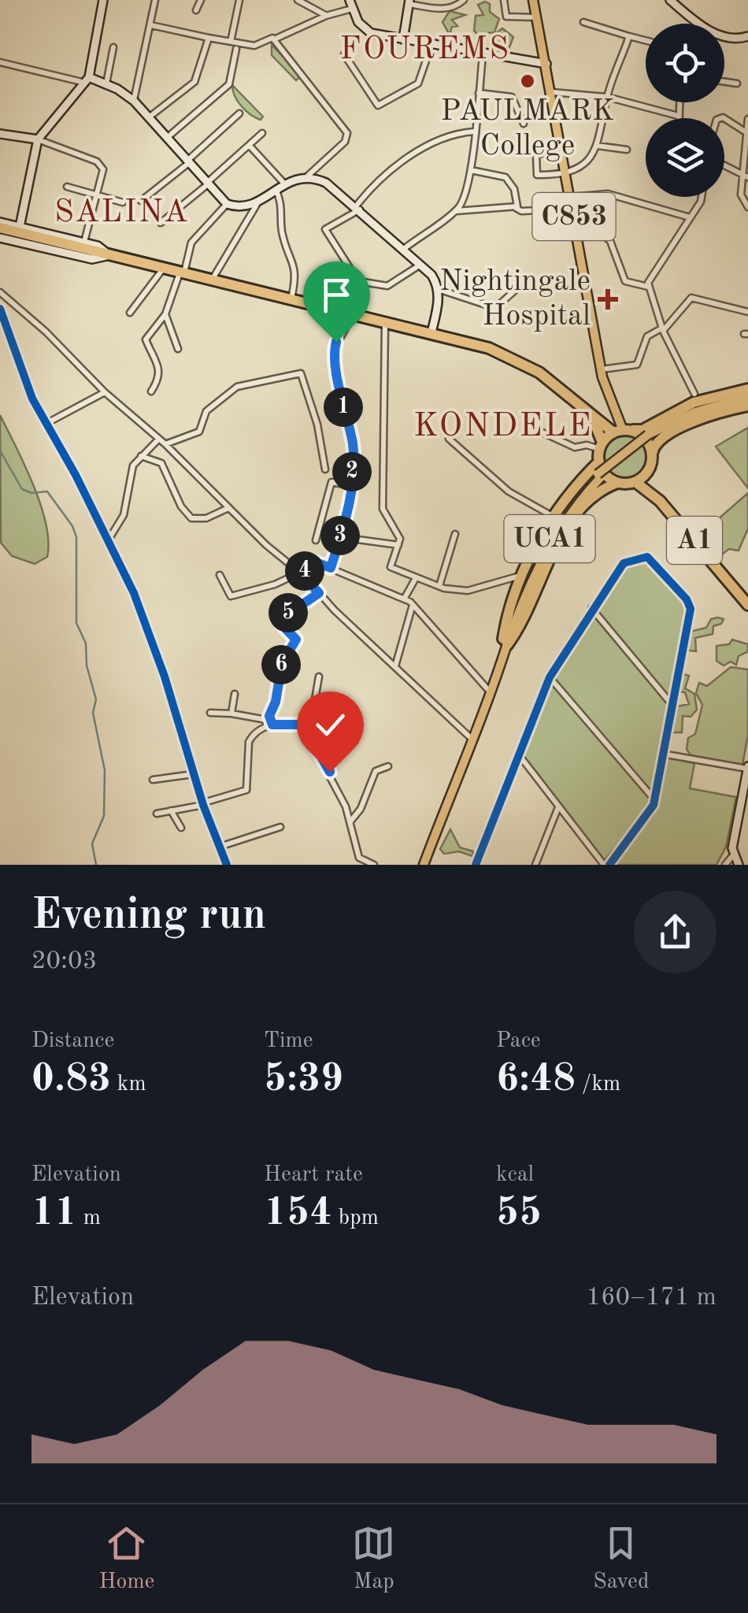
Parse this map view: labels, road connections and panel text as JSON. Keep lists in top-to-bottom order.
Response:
{
  "streets": {
    "highway": ["A1"],
    "main road": ["C853", "UCA1"]
  },
  "crossings": [
    ["C853", "A1"]
  ],
  "districts": ["FOUREMS", "SALINA", "KONDELE"],
  "places": {
    "other": ["PAULMARK College"],
    "health": ["Nightingale Hospital"]
  },
  "page": {
    "pins": [
      "1",
      "2",
      "3",
      "4",
      "5",
      "6"
    ],
    "heading": ["Evening run", "20:03"],
    "stats": [
      ["Distance", "0.83 km"],
      ["Time", "5:39"],
      ["Pace", "6:48 /km"],
      ["Elevation", "11 m"],
      ["Heart rate", "154 bpm"],
      ["kcal", "55"]
    ],
    "chart": ["Elevation", "160–171 m"],
    "tabs": ["Home", "Map", "Saved"]
  }
}
